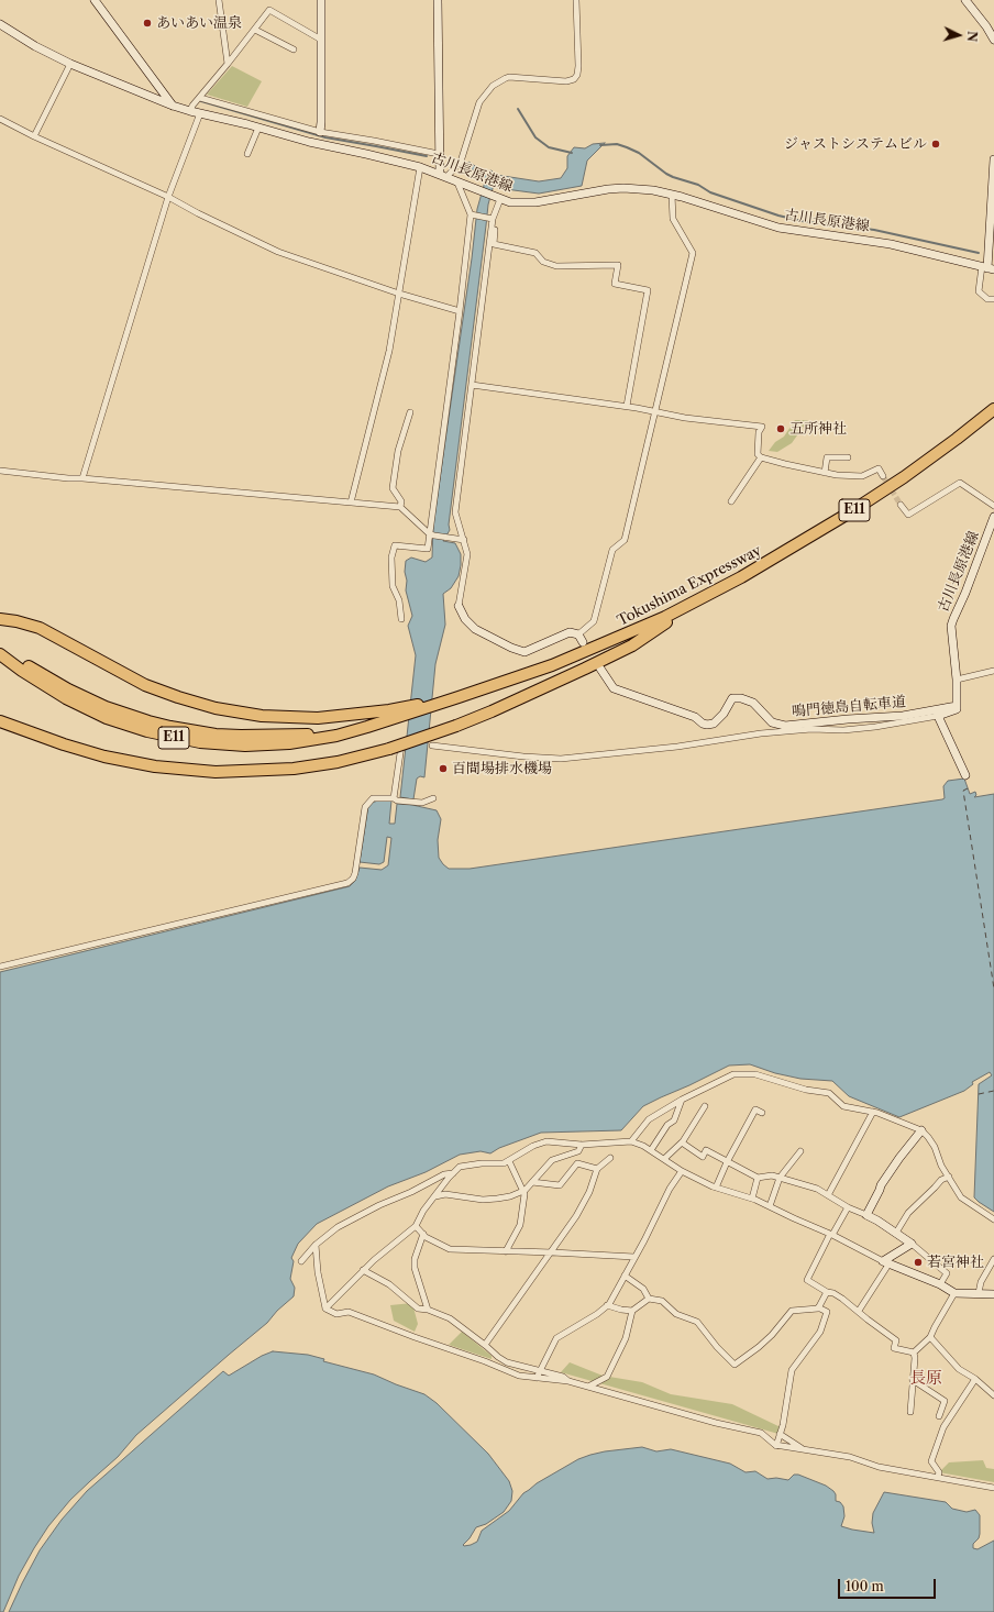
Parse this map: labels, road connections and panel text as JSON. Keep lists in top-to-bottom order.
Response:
{
  "streets": {
    "highway": ["E11", "Tokushima Expressway"],
    "main road": ["古川長原港線", "鳴門徳島自転車道"]
  },
  "crossings": [
    ["古川長原港線", "鳴門徳島自転車道"]
  ],
  "districts": ["長原"],
  "places": [
    "あいあい温泉",
    "ジャストシステムビル",
    "五所神社",
    "百間場排水機場",
    "若宮神社"
  ],
  "scale_bar": "100 m",
  "north": "right"
}
